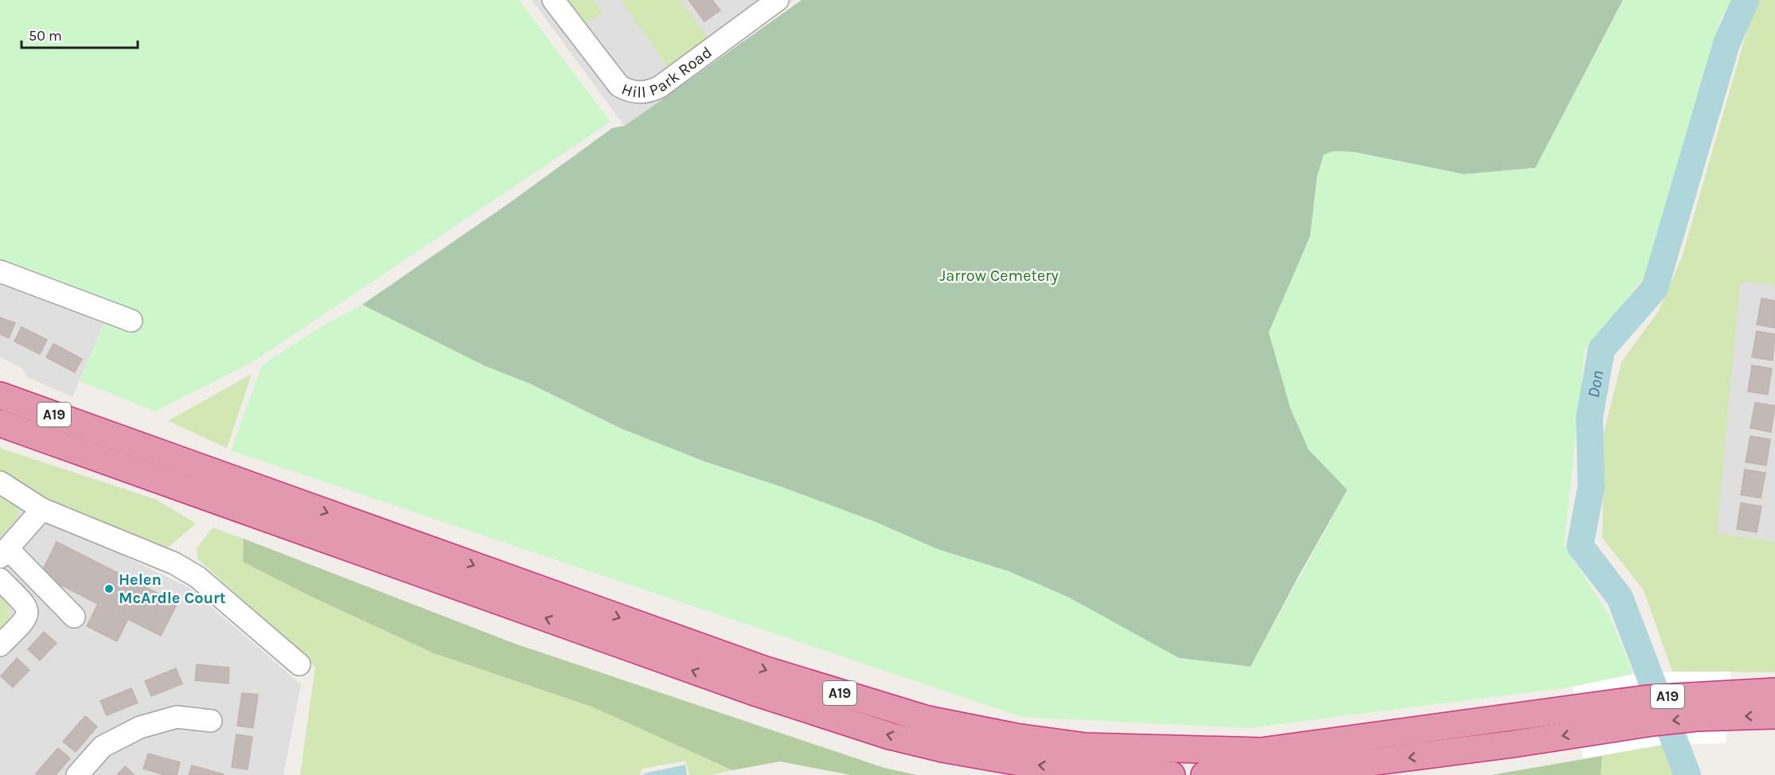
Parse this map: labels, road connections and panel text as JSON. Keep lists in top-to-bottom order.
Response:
{
  "streets": {
    "highway": ["A19"],
    "street": ["Hill Park Road"]
  },
  "water": ["Don"],
  "parks": ["Jarrow Cemetery"],
  "places": ["Helen McArdle Court"],
  "scale_bar": "50 m"
}
